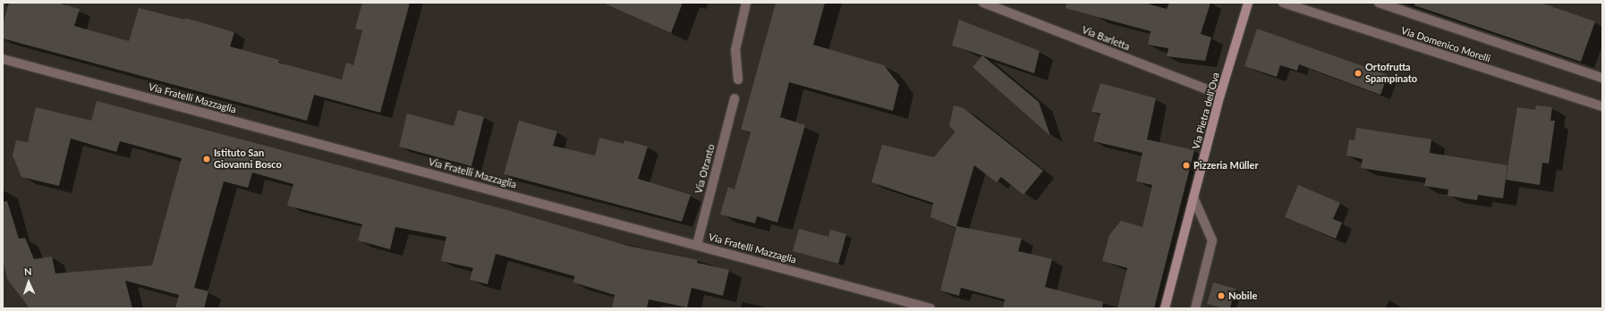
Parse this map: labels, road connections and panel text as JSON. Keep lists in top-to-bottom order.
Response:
{
  "streets": {
    "main road": ["Via Pietra dell'Ova"],
    "street": [
      "Via Barletta",
      "Via Domenico Morelli",
      "Via Fratelli Mazzaglia",
      "Via Otranto"
    ]
  },
  "crossings": [
    ["Via Barletta", "Via Pietra dell'Ova"],
    ["Via Fratelli Mazzaglia", "Via Otranto"]
  ],
  "places": [
    "Ortofrutta Spampinato",
    "Istituto San Giovanni Bosco",
    "Pizzeria Müller",
    "Nobile"
  ],
  "north": "top"
}
